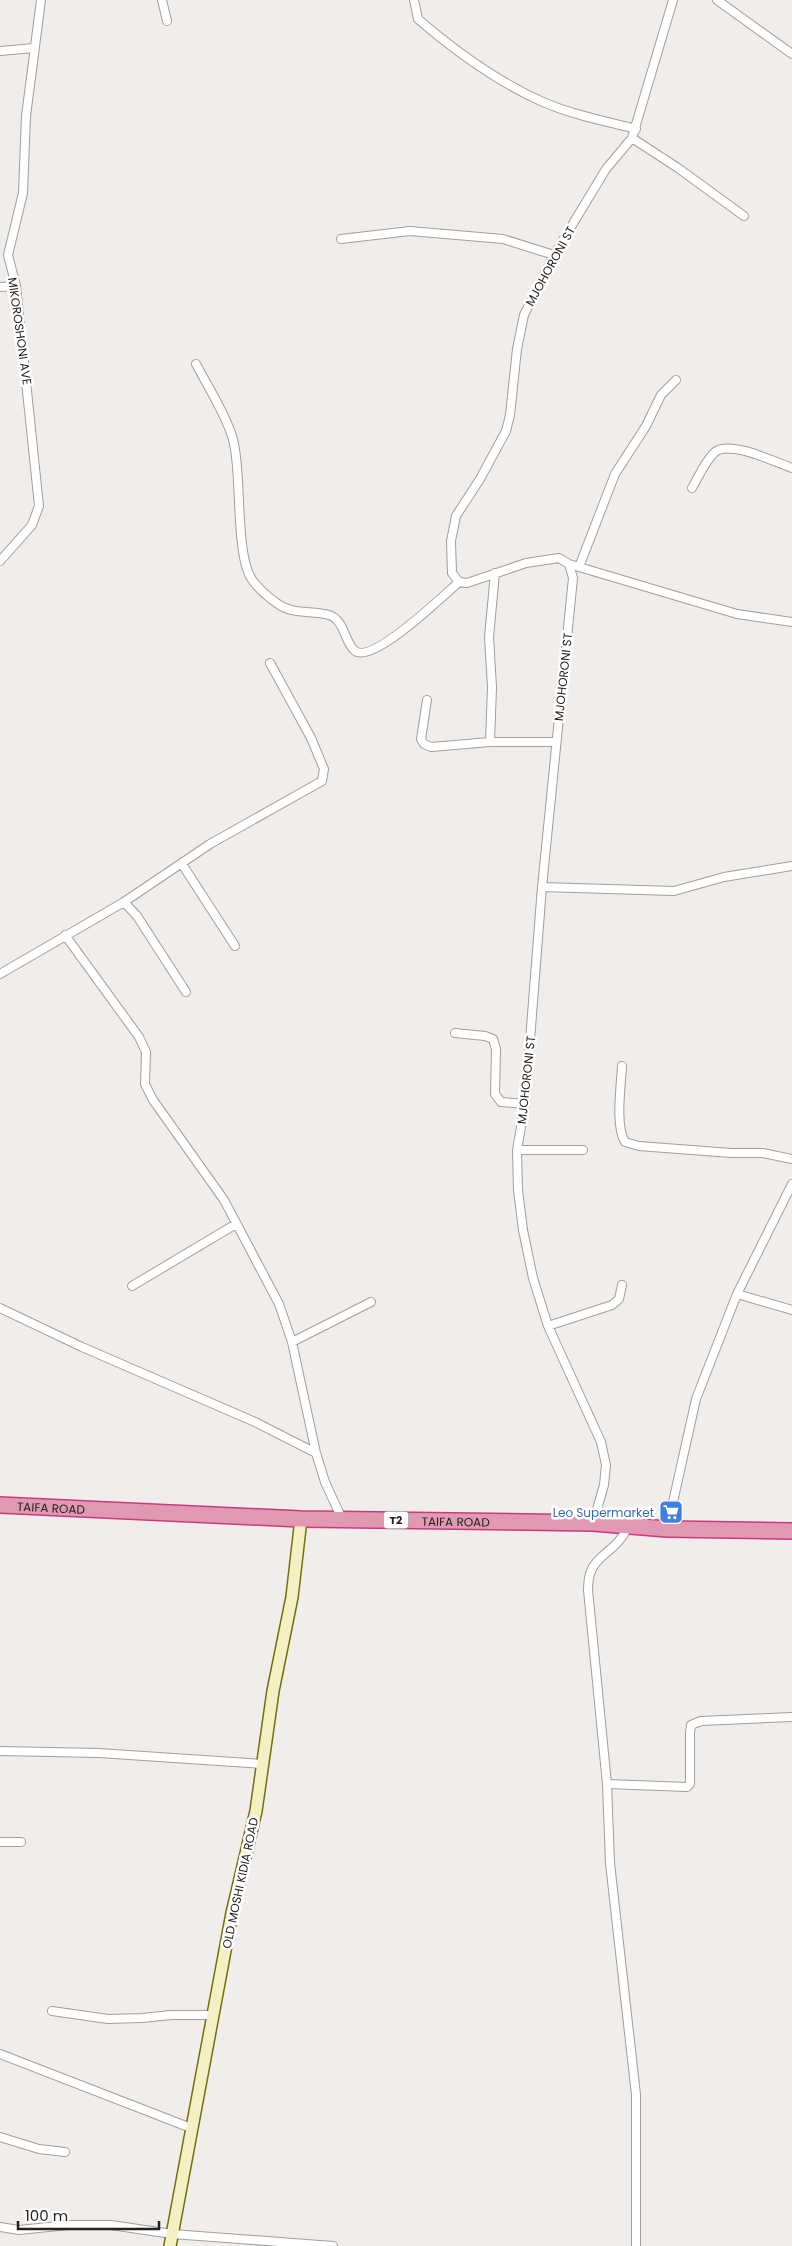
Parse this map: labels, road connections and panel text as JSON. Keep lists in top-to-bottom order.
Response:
{
  "streets": {
    "highway": ["TAIFA ROAD", "T2"],
    "street": ["MJOHORONI ST", "MIKOROSHONI AVE", "OLD MOSHI KIDIA ROAD"]
  },
  "crossings": [
    ["MJOHORONI ST", "TAIFA ROAD"],
    ["TAIFA ROAD", "OLD MOSHI KIDIA ROAD"]
  ],
  "places": {
    "supermarket": ["Leo Supermarket"]
  },
  "scale_bar": "100 m"
}
